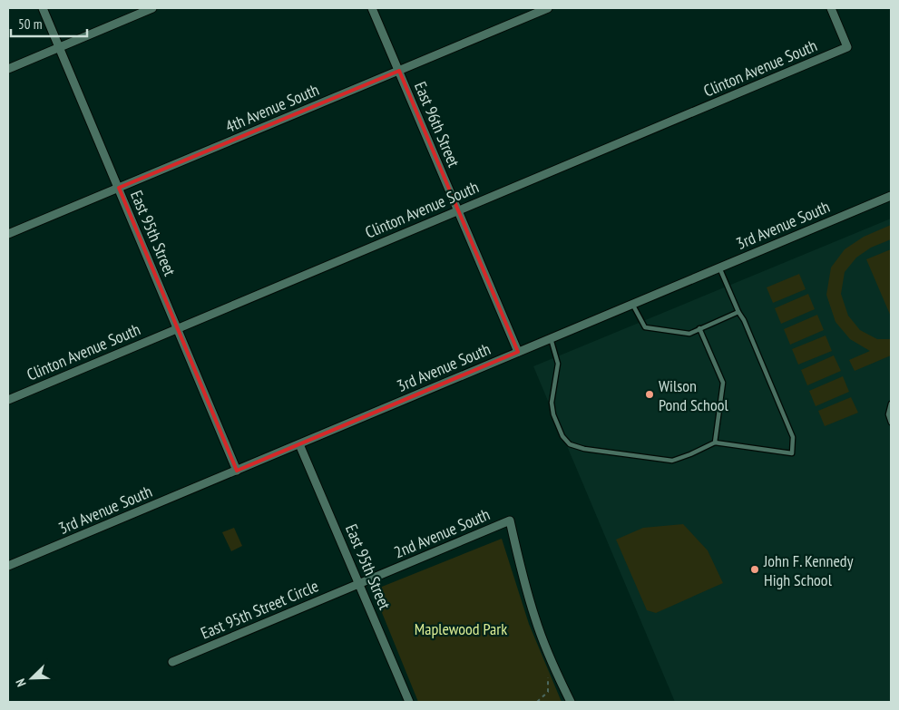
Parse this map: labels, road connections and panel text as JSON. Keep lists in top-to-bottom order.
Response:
{
  "streets": {
    "street": [
      "Clinton Avenue South",
      "4th Avenue South",
      "East 96th Street",
      "3rd Avenue South",
      "East 95th Street",
      "2nd Avenue South",
      "East 95th Street Circle"
    ]
  },
  "crossings": [
    ["Clinton Avenue South", "East 96th Street"],
    ["Clinton Avenue South", "East 95th Street"],
    ["4th Avenue South", "East 96th Street"],
    ["4th Avenue South", "East 95th Street"],
    ["East 96th Street", "3rd Avenue South"],
    ["3rd Avenue South", "East 95th Street"],
    ["East 95th Street", "2nd Avenue South"],
    ["East 95th Street", "East 95th Street Circle"],
    ["2nd Avenue South", "East 95th Street Circle"]
  ],
  "parks": ["Maplewood Park"],
  "places": ["Wilson Pond School", "John F. Kennedy High School"],
  "scale_bar": "50 m",
  "north": "bottom left"
}
